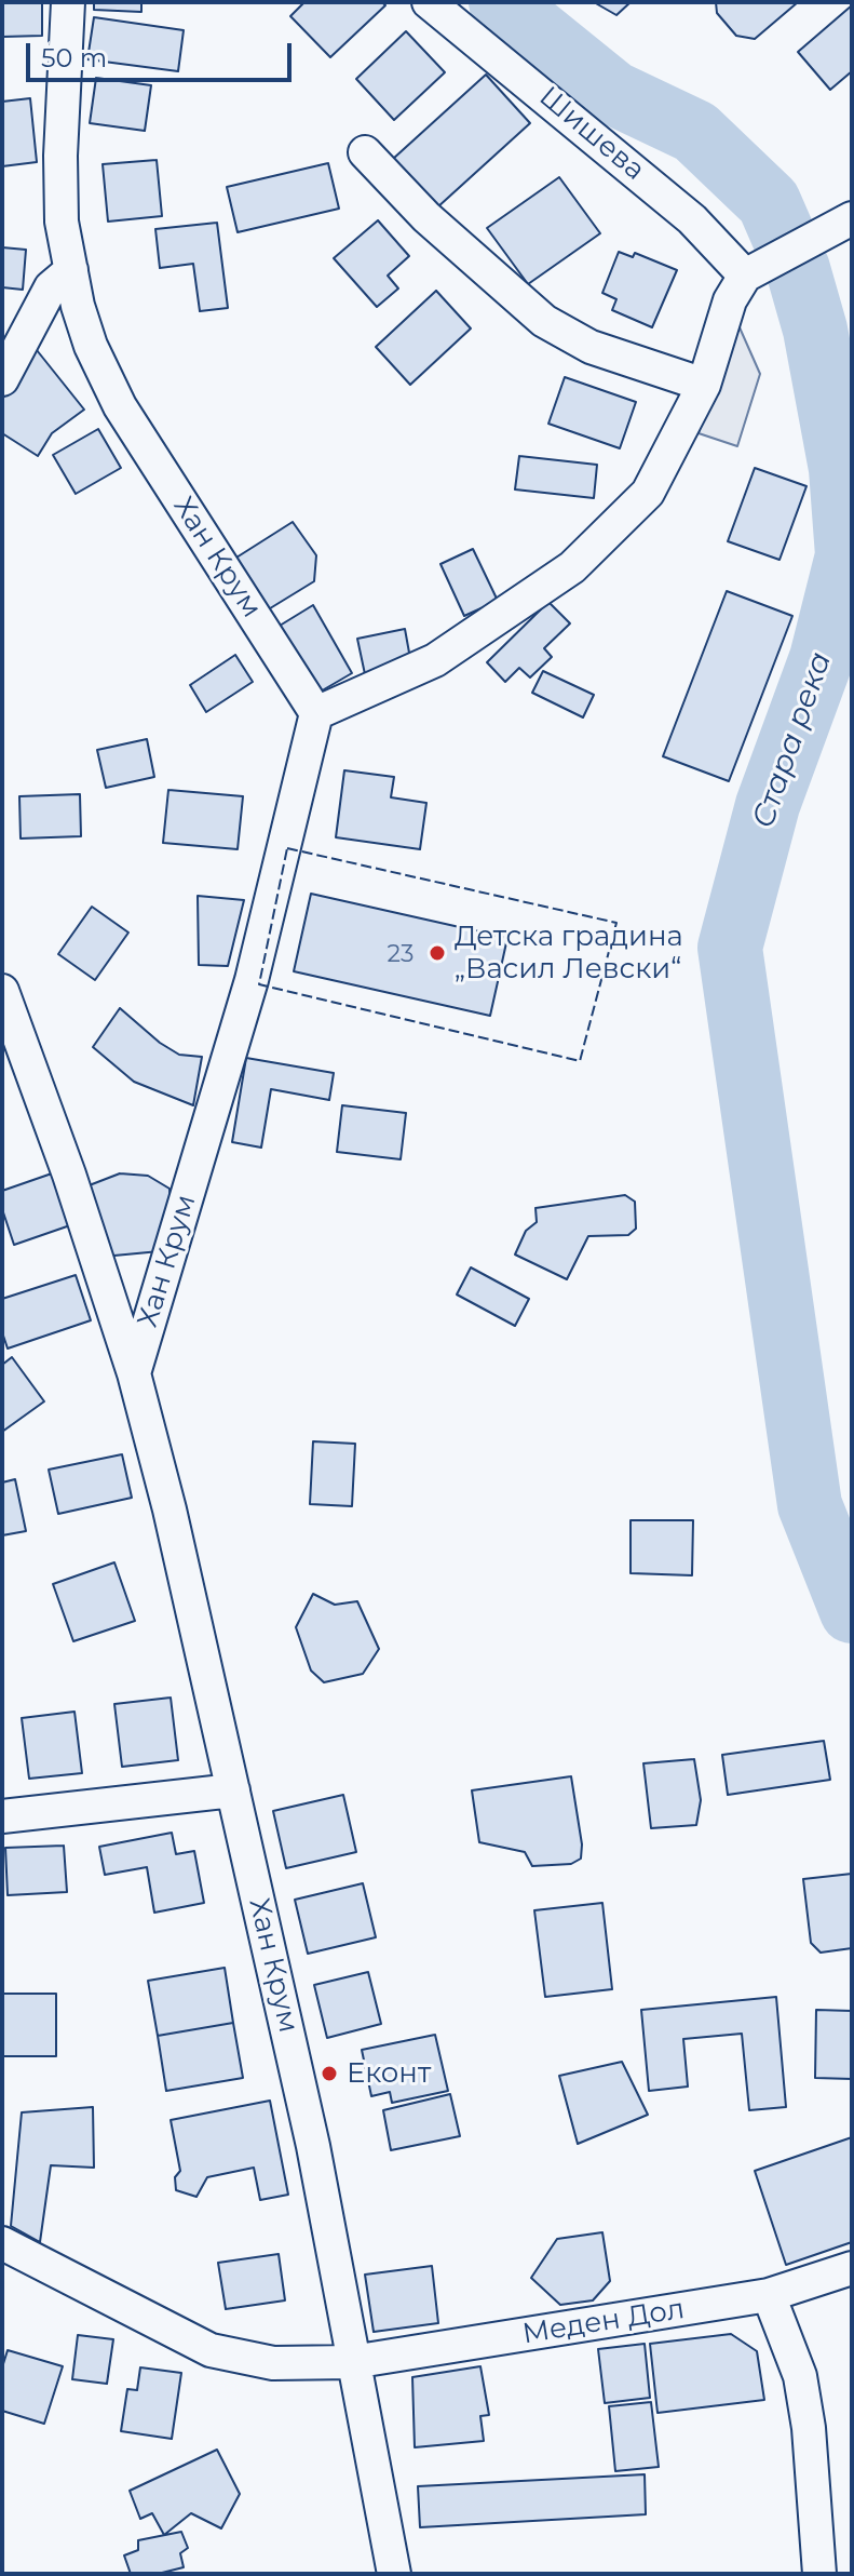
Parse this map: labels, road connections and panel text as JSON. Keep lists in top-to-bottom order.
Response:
{
  "streets": {
    "street": ["Шишева", "Хан Крум", "Меден Дол"]
  },
  "crossings": [
    ["Хан Крум", "Меден Дол"]
  ],
  "water": ["Стара река"],
  "places": ["Детска градина „Васил Левски“", "Еконт"],
  "house_numbers": ["23"],
  "scale_bar": "50 m"
}
